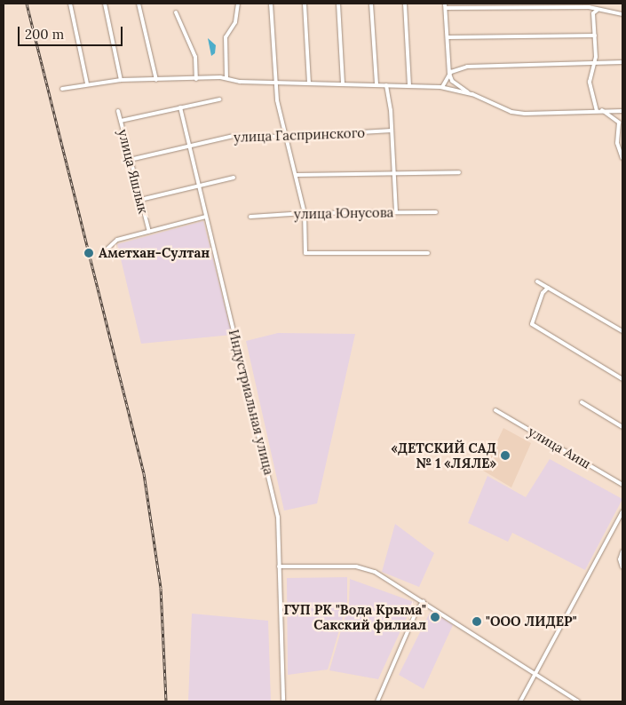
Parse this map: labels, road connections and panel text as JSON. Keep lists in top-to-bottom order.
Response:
{
  "streets": {
    "street": [
      "улица Гаспринского",
      "улица Яшлык",
      "улица Юнусова",
      "Индустриальная улица",
      "улица Аиш"
    ]
  },
  "crossings": [
    ["улица Гаспринского", "улица Яшлык"],
    ["улица Гаспринского", "Индустриальная улица"]
  ],
  "places": [
    "Аметхан-Султан",
    "«ДЕТСКИЙ САД № 1 «ЛЯЛЕ»",
    "ГУП РК \"Вода Крыма\" Сакский филиал",
    "\"ООО ЛИДЕР\""
  ],
  "scale_bar": "200 m"
}
